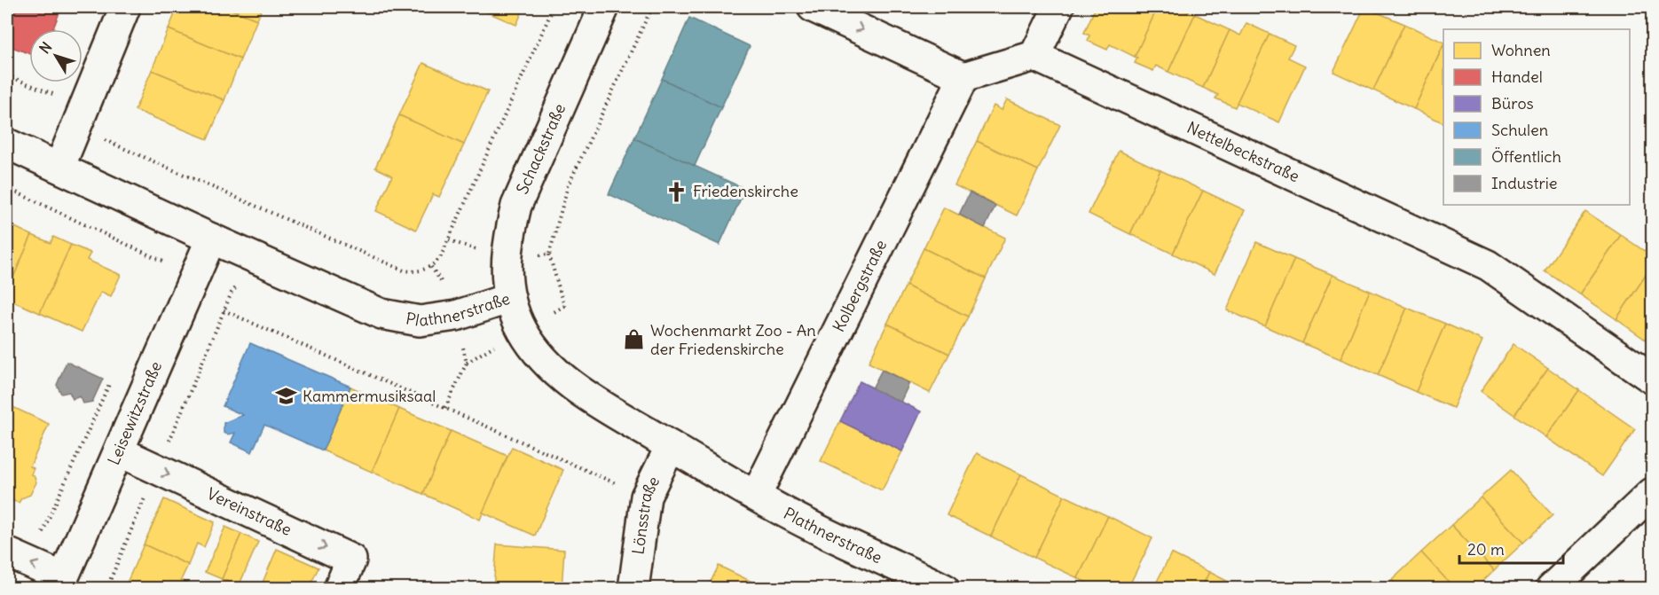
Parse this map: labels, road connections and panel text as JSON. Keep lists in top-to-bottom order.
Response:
{
  "streets": {
    "street": [
      "Schackstraße",
      "Nettelbeckstraße",
      "Kolbergstraße",
      "Plathnerstraße",
      "Leisewitzstraße",
      "Vereinstraße",
      "Lönsstraße"
    ]
  },
  "crossings": [
    ["Schackstraße", "Plathnerstraße"],
    ["Kolbergstraße", "Plathnerstraße"],
    ["Plathnerstraße", "Leisewitzstraße"],
    ["Plathnerstraße", "Lönsstraße"],
    ["Leisewitzstraße", "Vereinstraße"]
  ],
  "one_way": ["Vereinstraße"],
  "places": {
    "church": ["Friedenskirche"],
    "shop": ["Wochenmarkt Zoo - An der Friedenskirche"],
    "school or university": ["Kammermusiksaal"]
  },
  "legend": [
    "Wohnen",
    "Handel",
    "Büros",
    "Schulen",
    "Öffentlich",
    "Industrie"
  ],
  "scale_bar": "20 m",
  "north": "top left"
}
